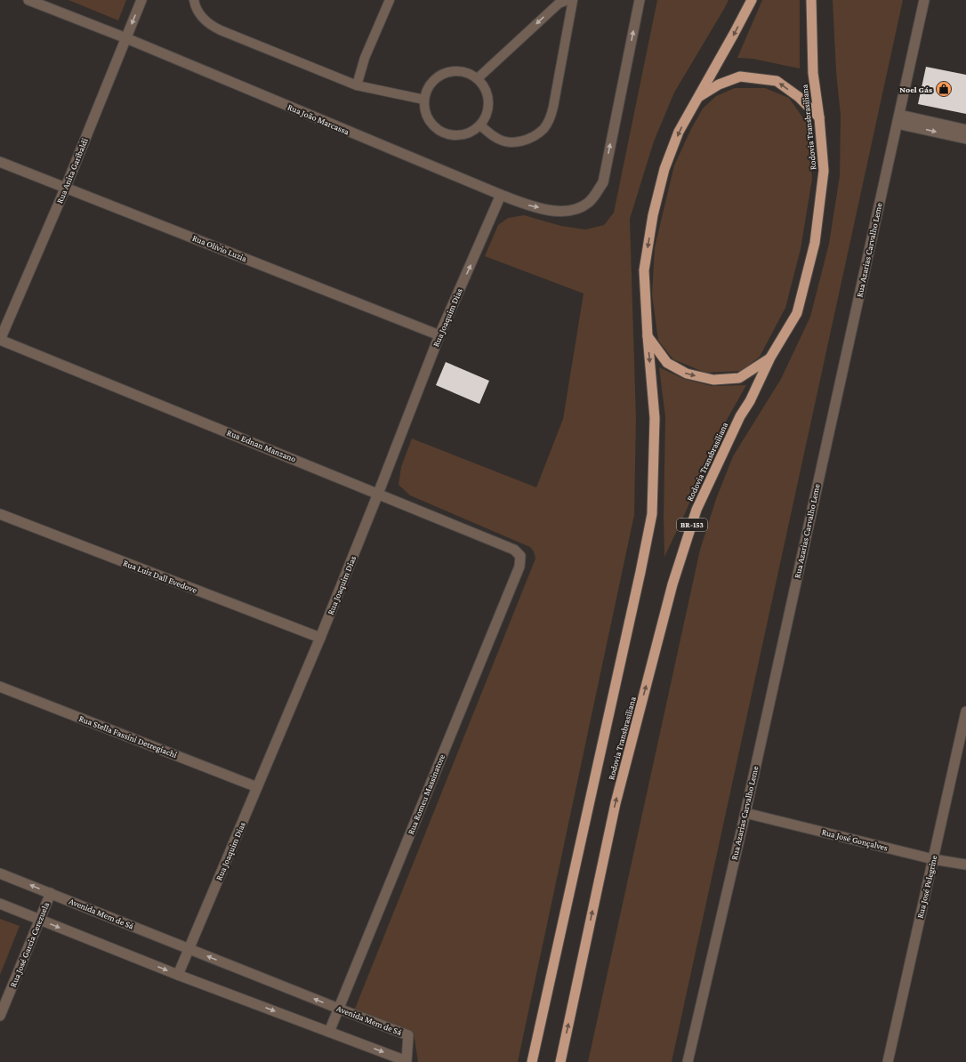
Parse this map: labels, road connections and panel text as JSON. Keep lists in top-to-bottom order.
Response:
{
  "streets": {
    "highway": ["Rodovia Transbrasiliana", "BR-153"],
    "street": [
      "Rua João Marcassa",
      "Rua Anita Garibaldi",
      "Rua Olívio Luzia",
      "Rua Azarias Carvalho Leme",
      "Rua Joaquim Dias",
      "Rua Ednan Manzano",
      "Rua Luiz Dall Evedove",
      "Rua Stella Fassini Detregiachi",
      "Rua Romeu Massinatore",
      "Rua José Gonçalves",
      "Rua José Pelegrine",
      "Avenida Mem de Sá",
      "Rua José Garcia Cerezuela"
    ]
  },
  "crossings": [
    ["Rua João Marcassa", "Rua Anita Garibaldi"],
    ["Rua João Marcassa", "Rua Joaquim Dias"],
    ["Rua Anita Garibaldi", "Rua Olívio Luzia"],
    ["Rua Anita Garibaldi", "Rua Ednan Manzano"],
    ["Rua Olívio Luzia", "Rua Joaquim Dias"],
    ["Rua Azarias Carvalho Leme", "Rua José Gonçalves"],
    ["Rua Joaquim Dias", "Rua Ednan Manzano"],
    ["Rua Joaquim Dias", "Rua Luiz Dall Evedove"],
    ["Rua Joaquim Dias", "Rua Stella Fassini Detregiachi"],
    ["Rua Joaquim Dias", "Avenida Mem de Sá"],
    ["Rua Ednan Manzano", "Rua Romeu Massinatore"],
    ["Rua Romeu Massinatore", "Avenida Mem de Sá"],
    ["Rua José Gonçalves", "Rua José Pelegrine"],
    ["Avenida Mem de Sá", "Rua José Garcia Cerezuela"]
  ],
  "places": {
    "shop": ["Noel Gás"]
  }
}
